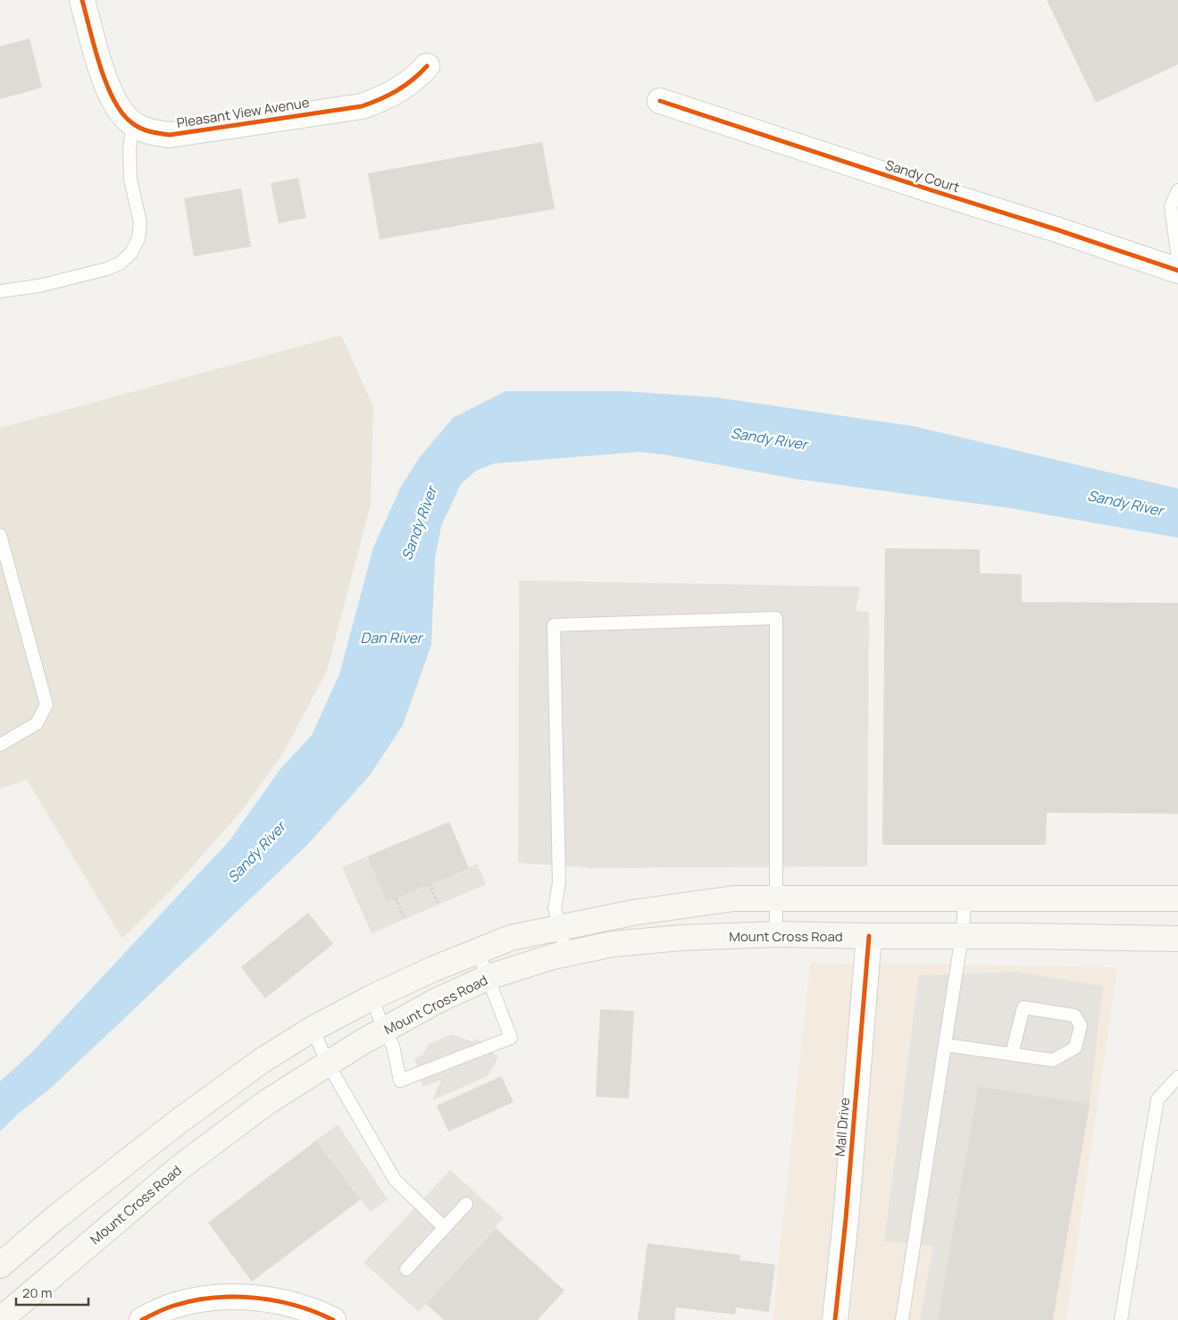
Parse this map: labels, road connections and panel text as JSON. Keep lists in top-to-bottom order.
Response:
{
  "streets": {
    "main road": ["Mount Cross Road"],
    "street": ["Pleasant View Avenue", "Sandy Court", "Mall Drive"]
  },
  "crossings": [
    ["Mount Cross Road", "Mall Drive"]
  ],
  "water": ["Sandy River", "Dan River"],
  "scale_bar": "20 m"
}
